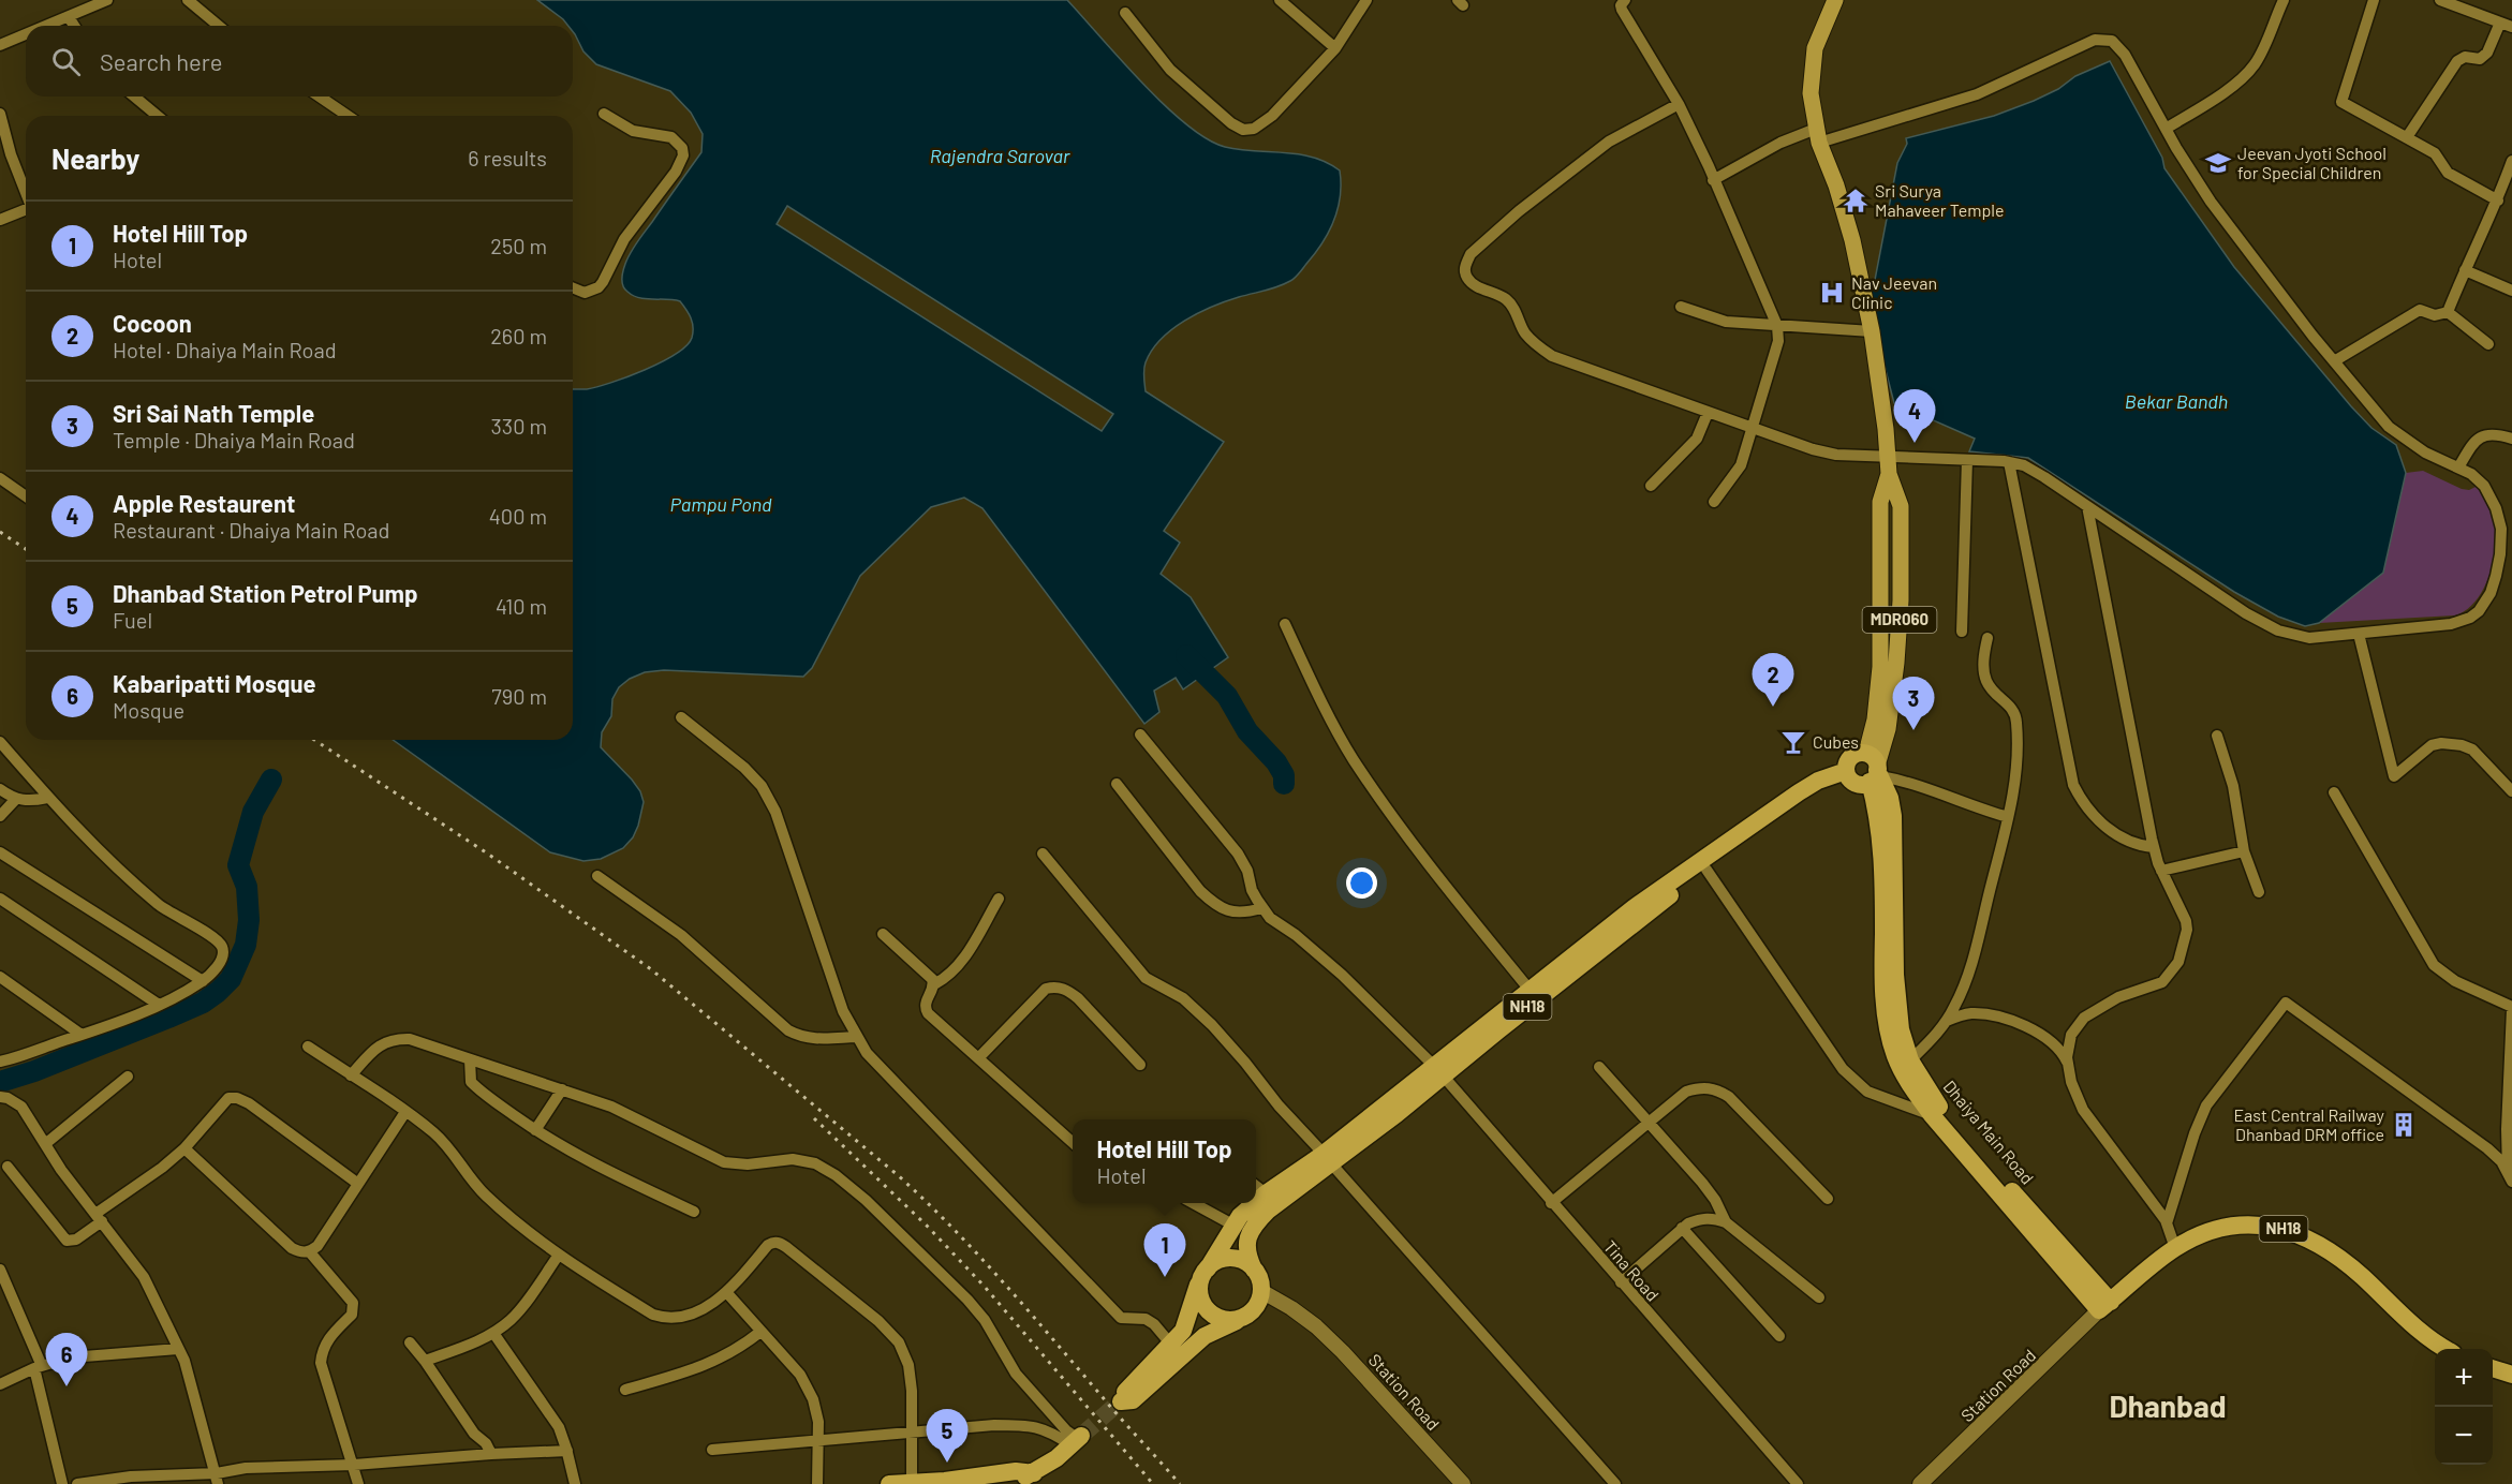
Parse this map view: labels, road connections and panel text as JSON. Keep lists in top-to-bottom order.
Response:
{
  "streets": {
    "highway": ["NH18", "Dhaiya Main Road"],
    "main road": ["MDR060"],
    "street": ["Tina Road", "Station Road"]
  },
  "crossings": [
    ["NH18", "Dhaiya Main Road"],
    ["NH18", "Tina Road"],
    ["NH18", "Station Road"],
    ["Dhaiya Main Road", "Station Road"]
  ],
  "districts": ["Dhanbad"],
  "water": ["Rajendra Sarovar", "Bekar Bandh", "Pampu Pond"],
  "places": {
    "school or university": ["Jeevan Jyoti School for Special Children"],
    "temple": ["Sri Surya Mahaveer Temple"],
    "hospital": ["Nav Jeevan Clinic"],
    "bar": ["Cubes"],
    "building": ["East Central Railway Dhanbad DRM office"]
  },
  "page": {
    "search": "Search here",
    "heading": ["Nearby", "6 results"],
    "list": [
      {
        "mark": "1",
        "name": "Hotel Hill Top",
        "note": "Hotel",
        "value": "250 m"
      },
      {
        "mark": "2",
        "name": "Cocoon",
        "note": "Hotel · Dhaiya Main Road",
        "value": "260 m"
      },
      {
        "mark": "3",
        "name": "Sri Sai Nath Temple",
        "note": "Temple · Dhaiya Main Road",
        "value": "330 m"
      },
      {
        "mark": "4",
        "name": "Apple Restaurent",
        "note": "Restaurant · Dhaiya Main Road",
        "value": "400 m"
      },
      {
        "mark": "5",
        "name": "Dhanbad Station Petrol Pump",
        "note": "Fuel",
        "value": "410 m"
      },
      {
        "mark": "6",
        "name": "Kabaripatti Mosque",
        "note": "Mosque",
        "value": "790 m"
      }
    ],
    "pins": [
      "4",
      "2",
      "3",
      "1",
      "6",
      "5"
    ],
    "popup": ["Hotel Hill Top", "Hotel"],
    "map_buttons": ["+", "−"]
  }
}
